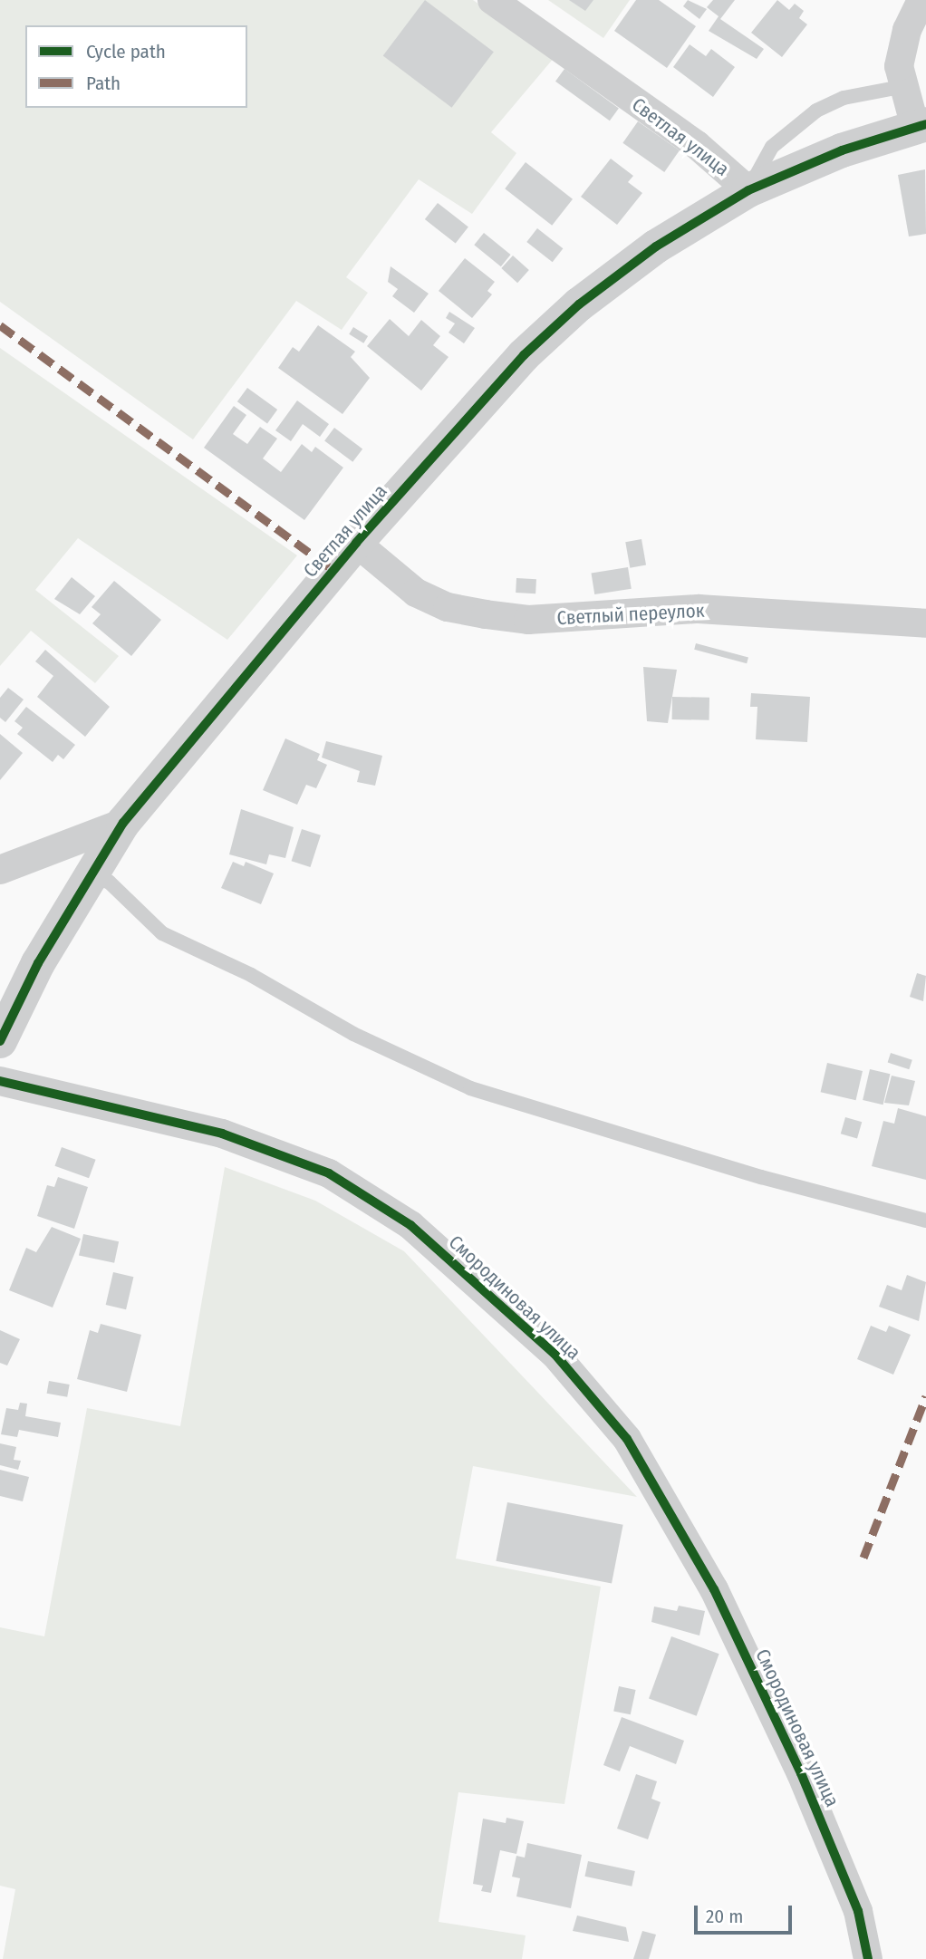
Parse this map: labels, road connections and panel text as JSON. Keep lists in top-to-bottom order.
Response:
{
  "streets": {
    "street": ["Светлая улица", "Светлый переулок", "Смородиновая улица"]
  },
  "crossings": [
    ["Светлая улица", "Светлый переулок"]
  ],
  "legend": ["Cycle path", "Path"],
  "scale_bar": "20 m"
}
